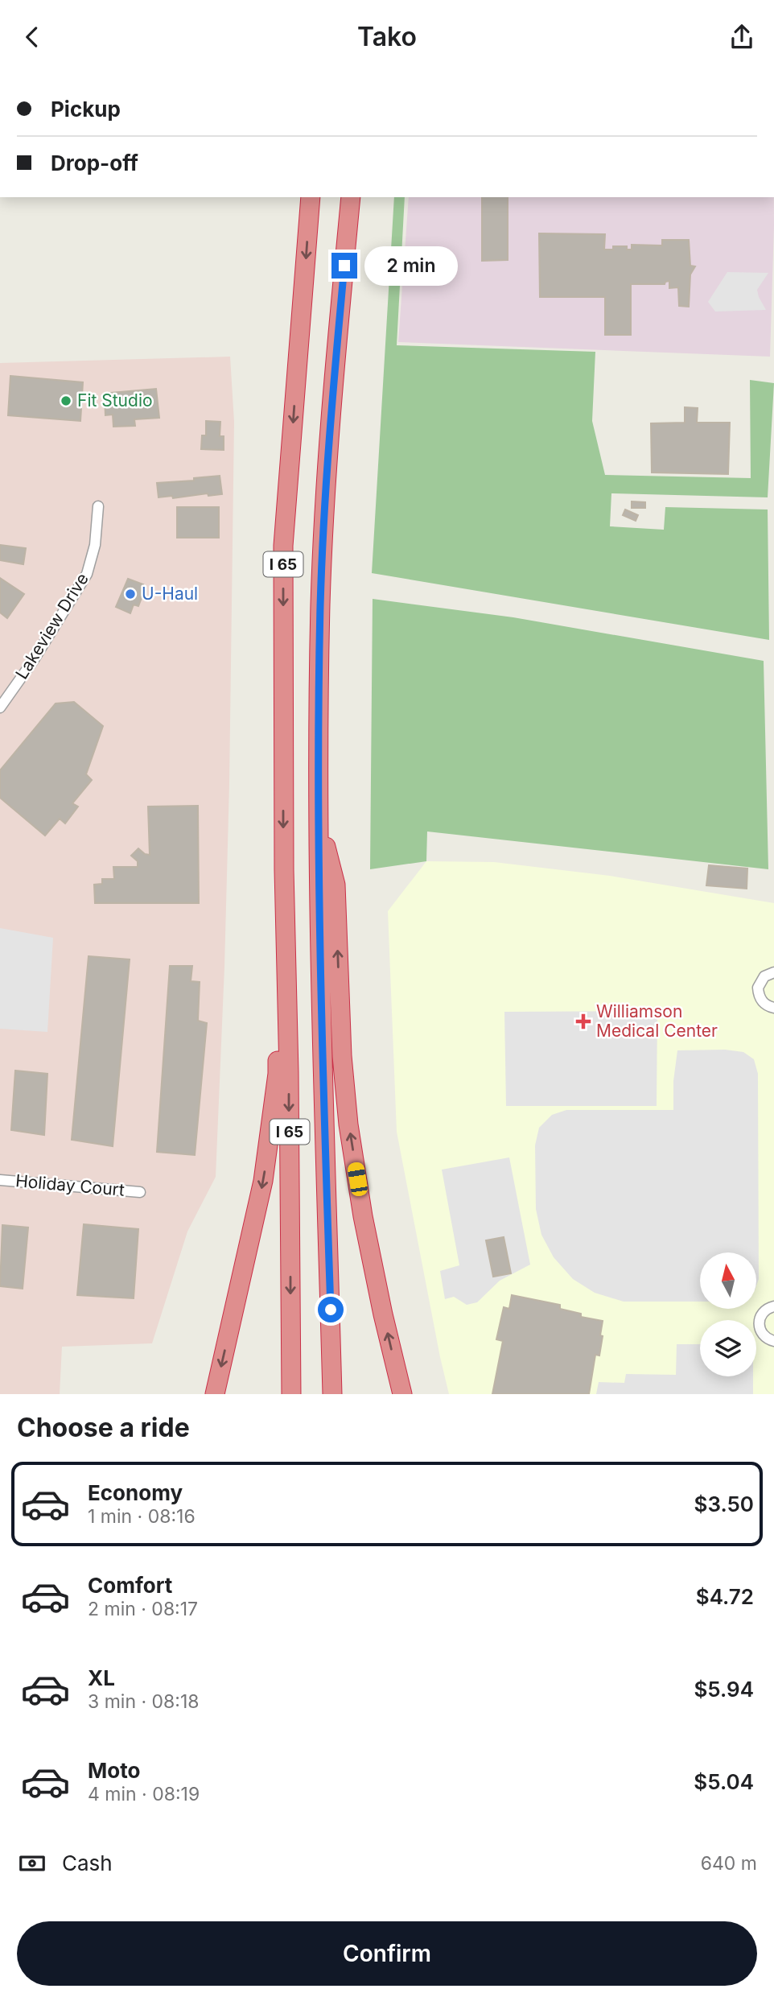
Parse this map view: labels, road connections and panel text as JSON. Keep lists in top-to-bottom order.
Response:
{
  "streets": {
    "highway": ["I 65"],
    "street": ["Lakeview Drive", "Holiday Court"]
  },
  "places": {
    "other": ["Fit Studio", "U-Haul"],
    "health": ["Williamson Medical Center"]
  },
  "north": "top",
  "page": {
    "header": "Tako",
    "banner": ["Pickup", "Drop-off"],
    "bubble": "2 min",
    "heading": "Choose a ride",
    "list": [
      {
        "name": "Economy",
        "note": "1 min · 08:16",
        "value": "$3.50"
      },
      {
        "name": "Comfort",
        "note": "2 min · 08:17",
        "value": "$4.72"
      },
      {
        "name": "XL",
        "note": "3 min · 08:18",
        "value": "$5.94"
      },
      {
        "name": "Moto",
        "note": "4 min · 08:19",
        "value": "$5.04"
      }
    ],
    "pay": ["Cash", "640 m"],
    "buttons": "Confirm"
  }
}
